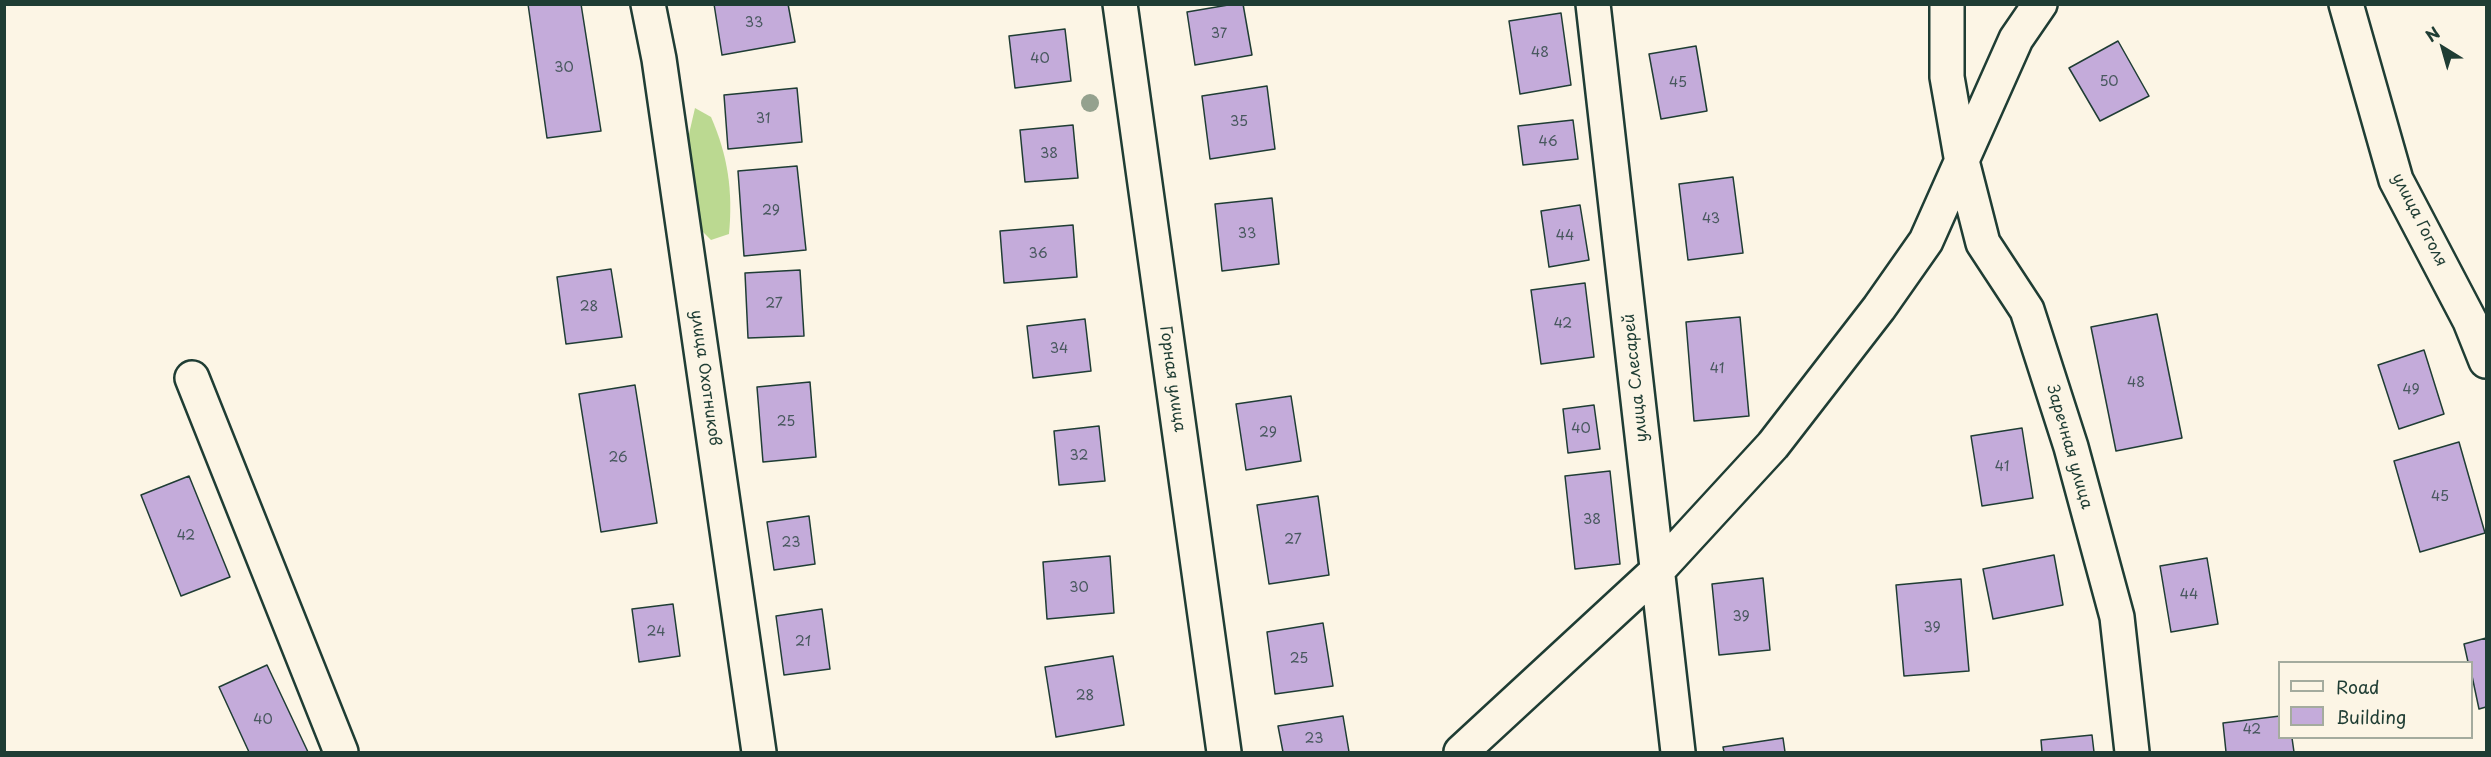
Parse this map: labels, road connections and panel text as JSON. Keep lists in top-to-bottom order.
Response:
{
  "streets": {
    "street": [
      "улица Гоголя",
      "улица Охотников",
      "улица Слесарей",
      "Горная улица",
      "Заречная улица"
    ]
  },
  "house_numbers": [
    "33",
    "37",
    "48",
    "40",
    "30",
    "50",
    "45",
    "31",
    "35",
    "46",
    "38",
    "29",
    "43",
    "33",
    "44",
    "36",
    "27",
    "28",
    "42",
    "34",
    "41",
    "48",
    "49",
    "25",
    "40",
    "29",
    "32",
    "26",
    "41",
    "45",
    "38",
    "42",
    "27",
    "23",
    "30",
    "44",
    "39",
    "39",
    "24",
    "21",
    "25",
    "28",
    "40",
    "42",
    "23"
  ],
  "legend": ["Road", "Building"],
  "north": "top left"
}
